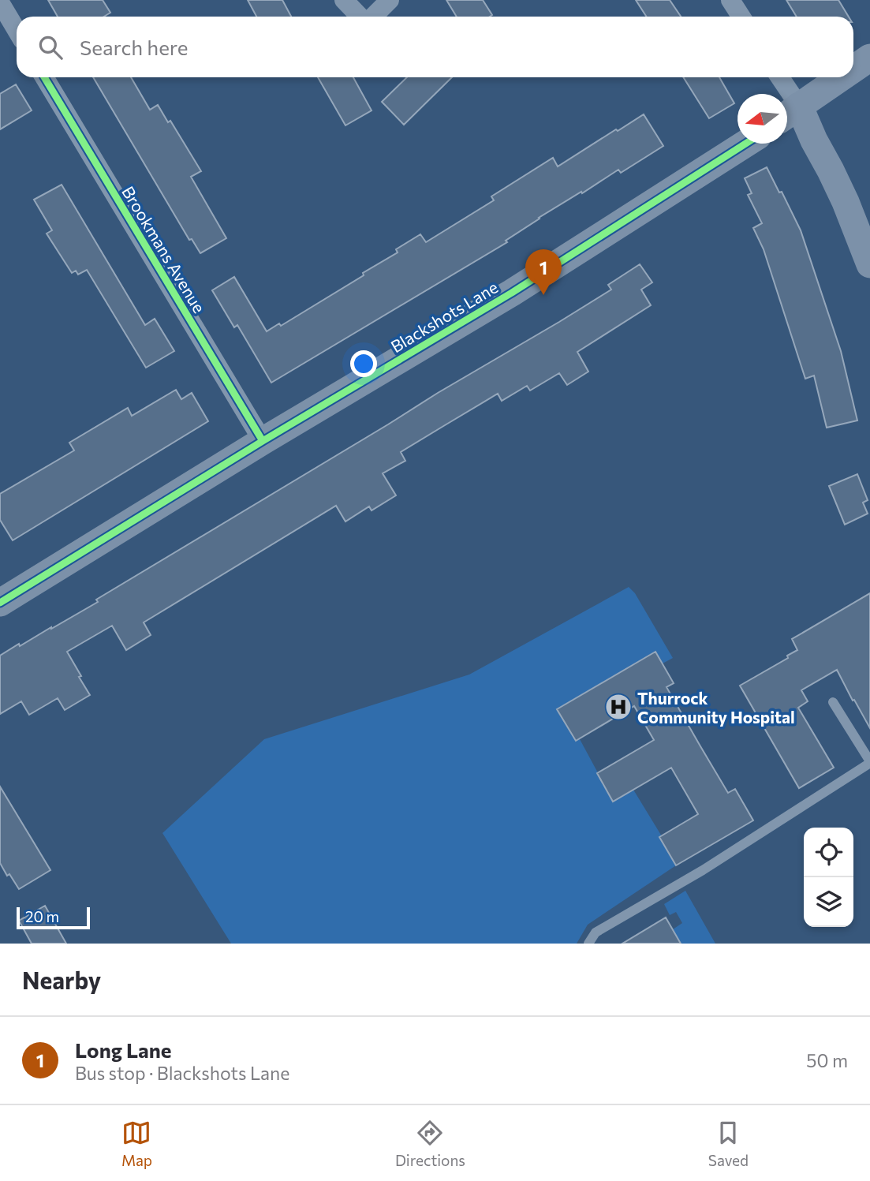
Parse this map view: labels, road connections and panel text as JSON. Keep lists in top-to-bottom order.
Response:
{
  "streets": {
    "street": ["Brookmans Avenue", "Blackshots Lane"]
  },
  "crossings": [
    ["Brookmans Avenue", "Blackshots Lane"]
  ],
  "places": {
    "hospital": ["Thurrock Community Hospital"]
  },
  "scale_bar": "20 m",
  "north": "left",
  "page": {
    "search": "Search here",
    "pins": "1",
    "scale": "20 m",
    "heading": "Nearby",
    "list": [
      {
        "mark": "1",
        "name": "Long Lane",
        "note": "Bus stop · Blackshots Lane",
        "value": "50 m"
      }
    ],
    "nav": ["Map", "Directions", "Saved"]
  }
}
